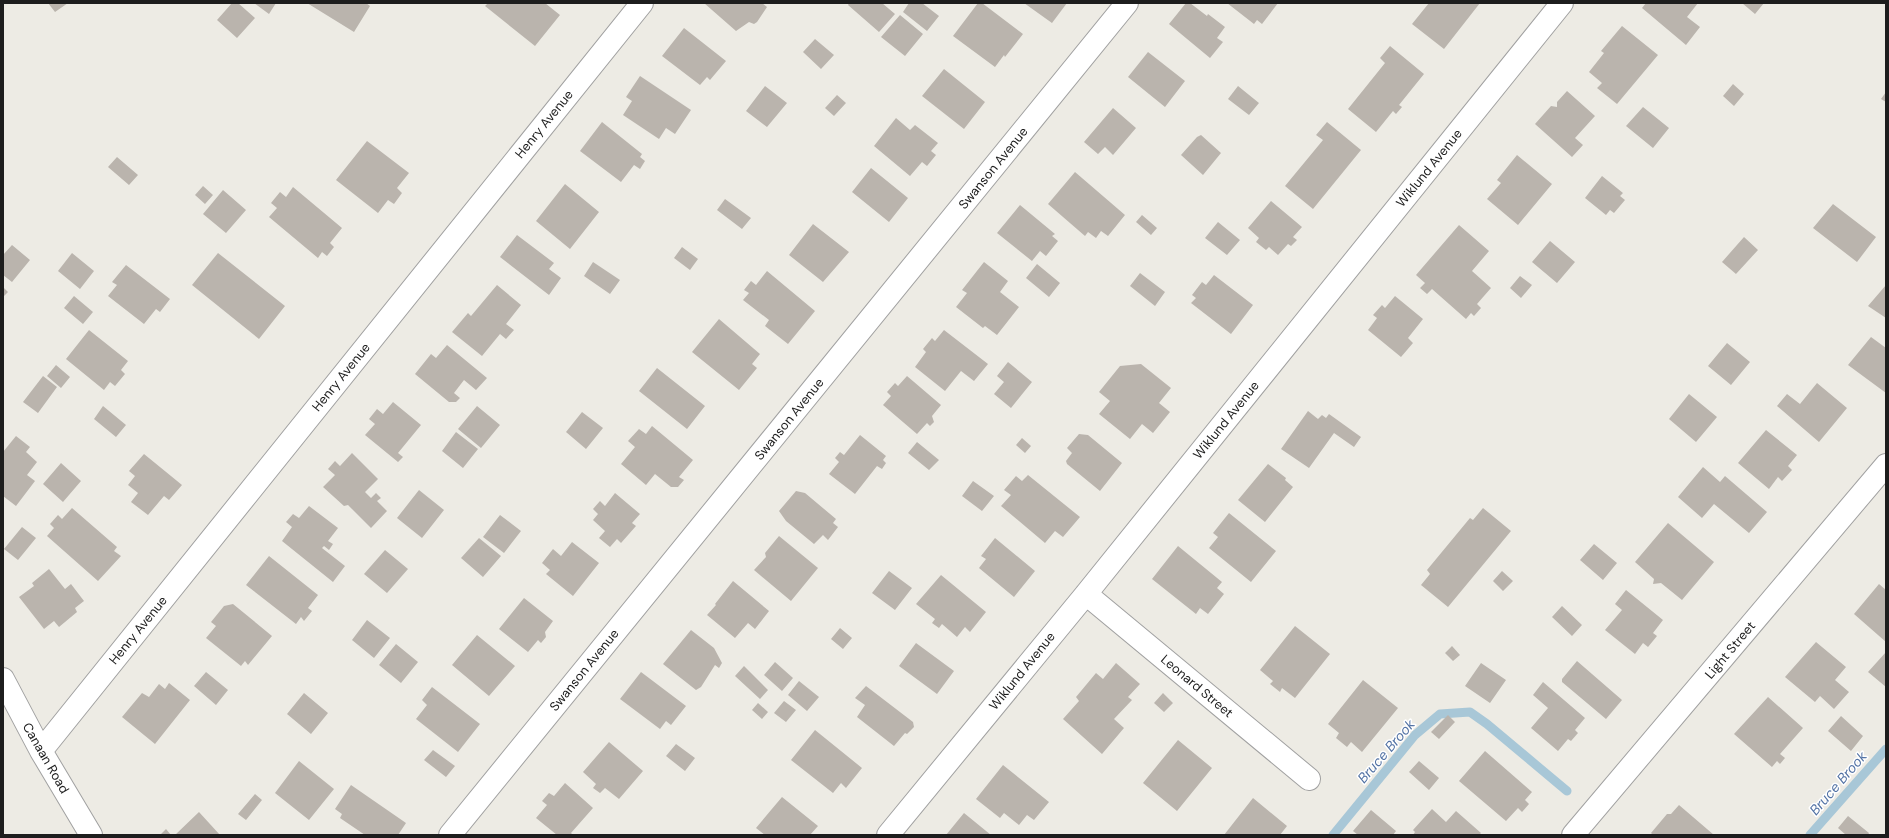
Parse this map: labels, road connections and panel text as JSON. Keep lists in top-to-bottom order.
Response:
{
  "streets": {
    "street": [
      "Henry Avenue",
      "Swanson Avenue",
      "Wiklund Avenue",
      "Light Street",
      "Leonard Street",
      "Canaan Road"
    ]
  },
  "crossings": [
    ["Henry Avenue", "Canaan Road"],
    ["Wiklund Avenue", "Leonard Street"]
  ],
  "water": ["Bruce Brook"]
}
